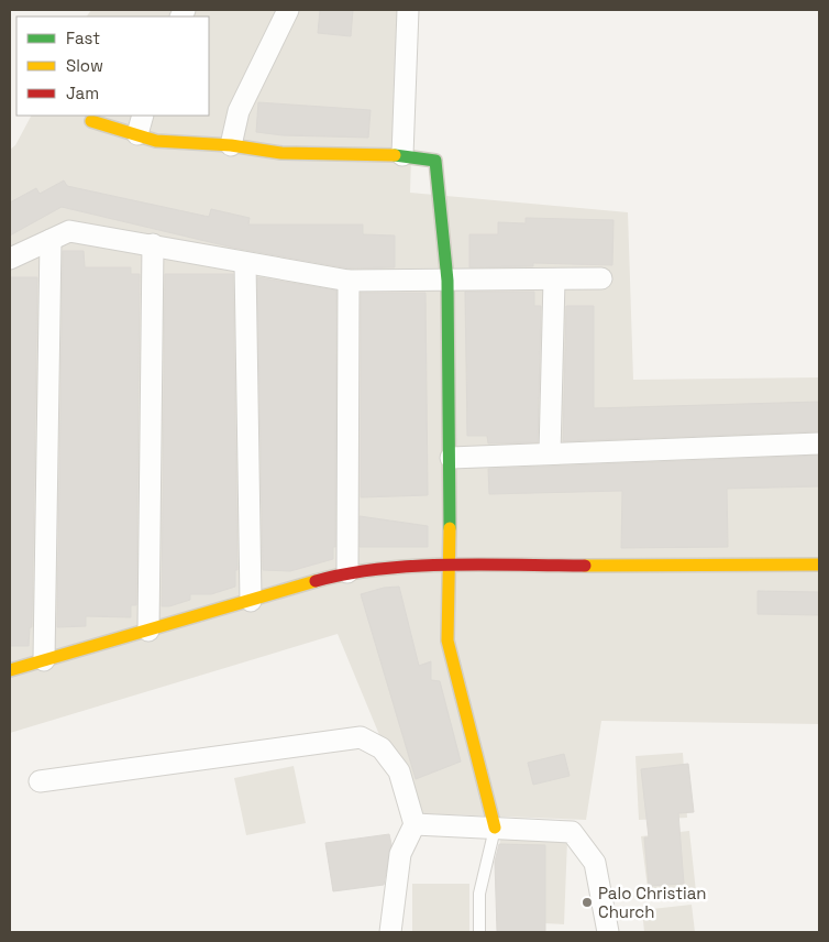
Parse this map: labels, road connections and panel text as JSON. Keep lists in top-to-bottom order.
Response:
{
  "places": ["Palo Christian Church"],
  "legend": ["Fast", "Slow", "Jam"]
}
